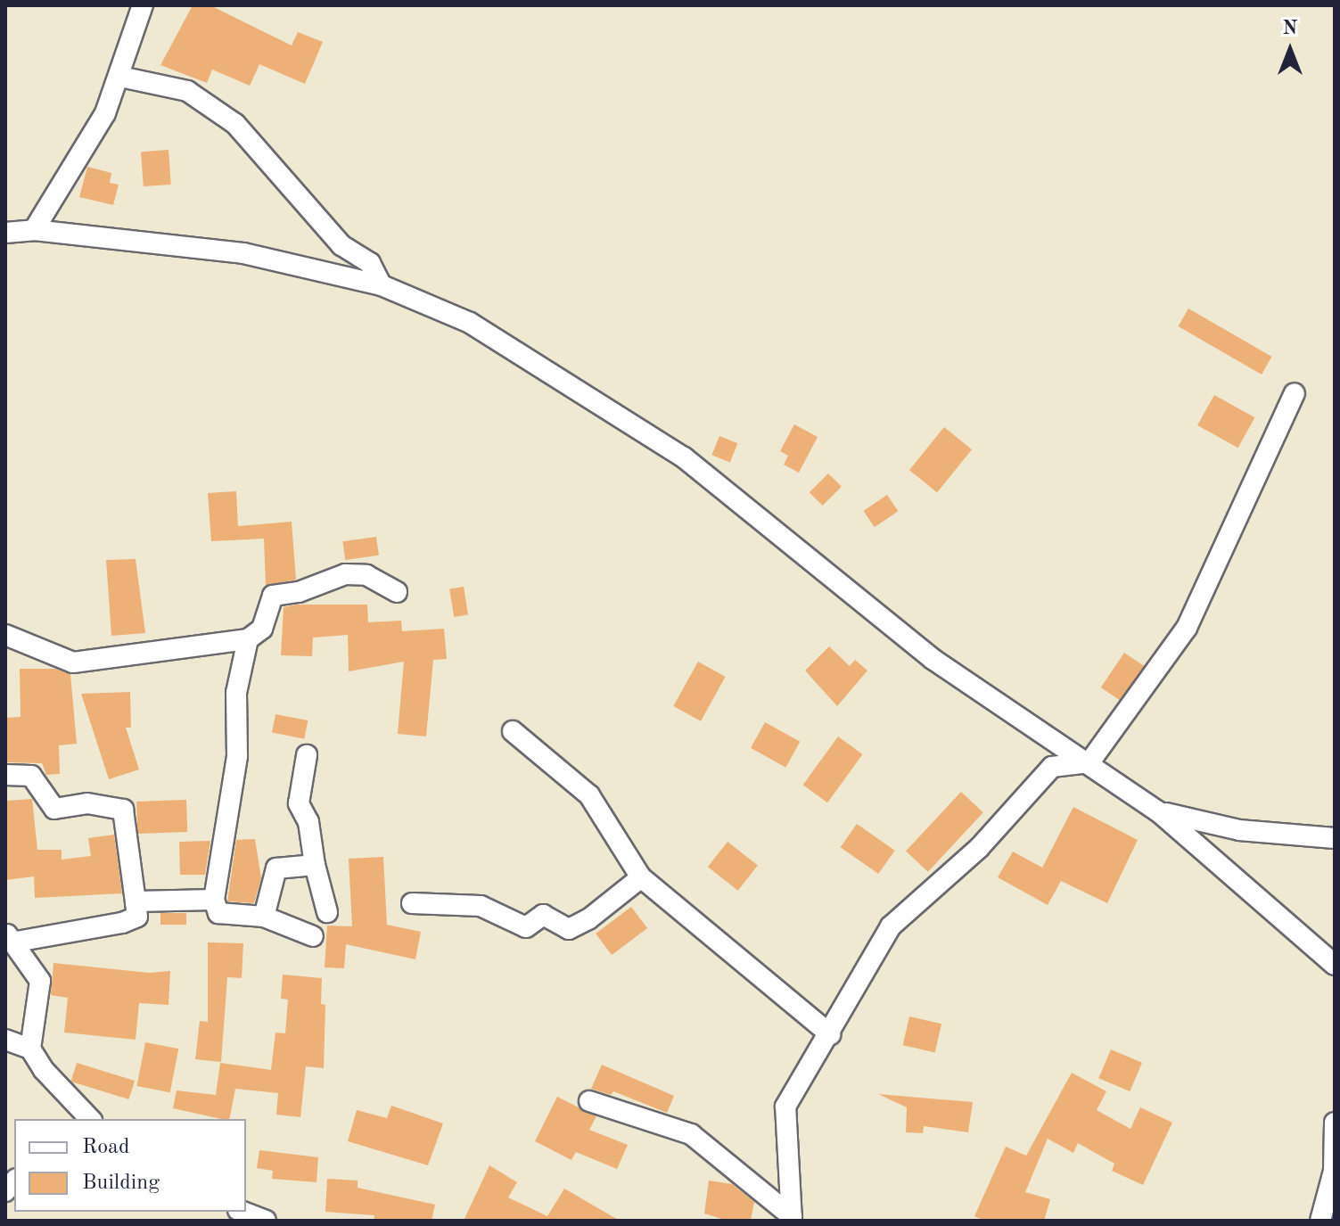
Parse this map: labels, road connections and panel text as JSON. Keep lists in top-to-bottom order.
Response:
{
  "legend": ["Road", "Building"],
  "north": "top"
}
